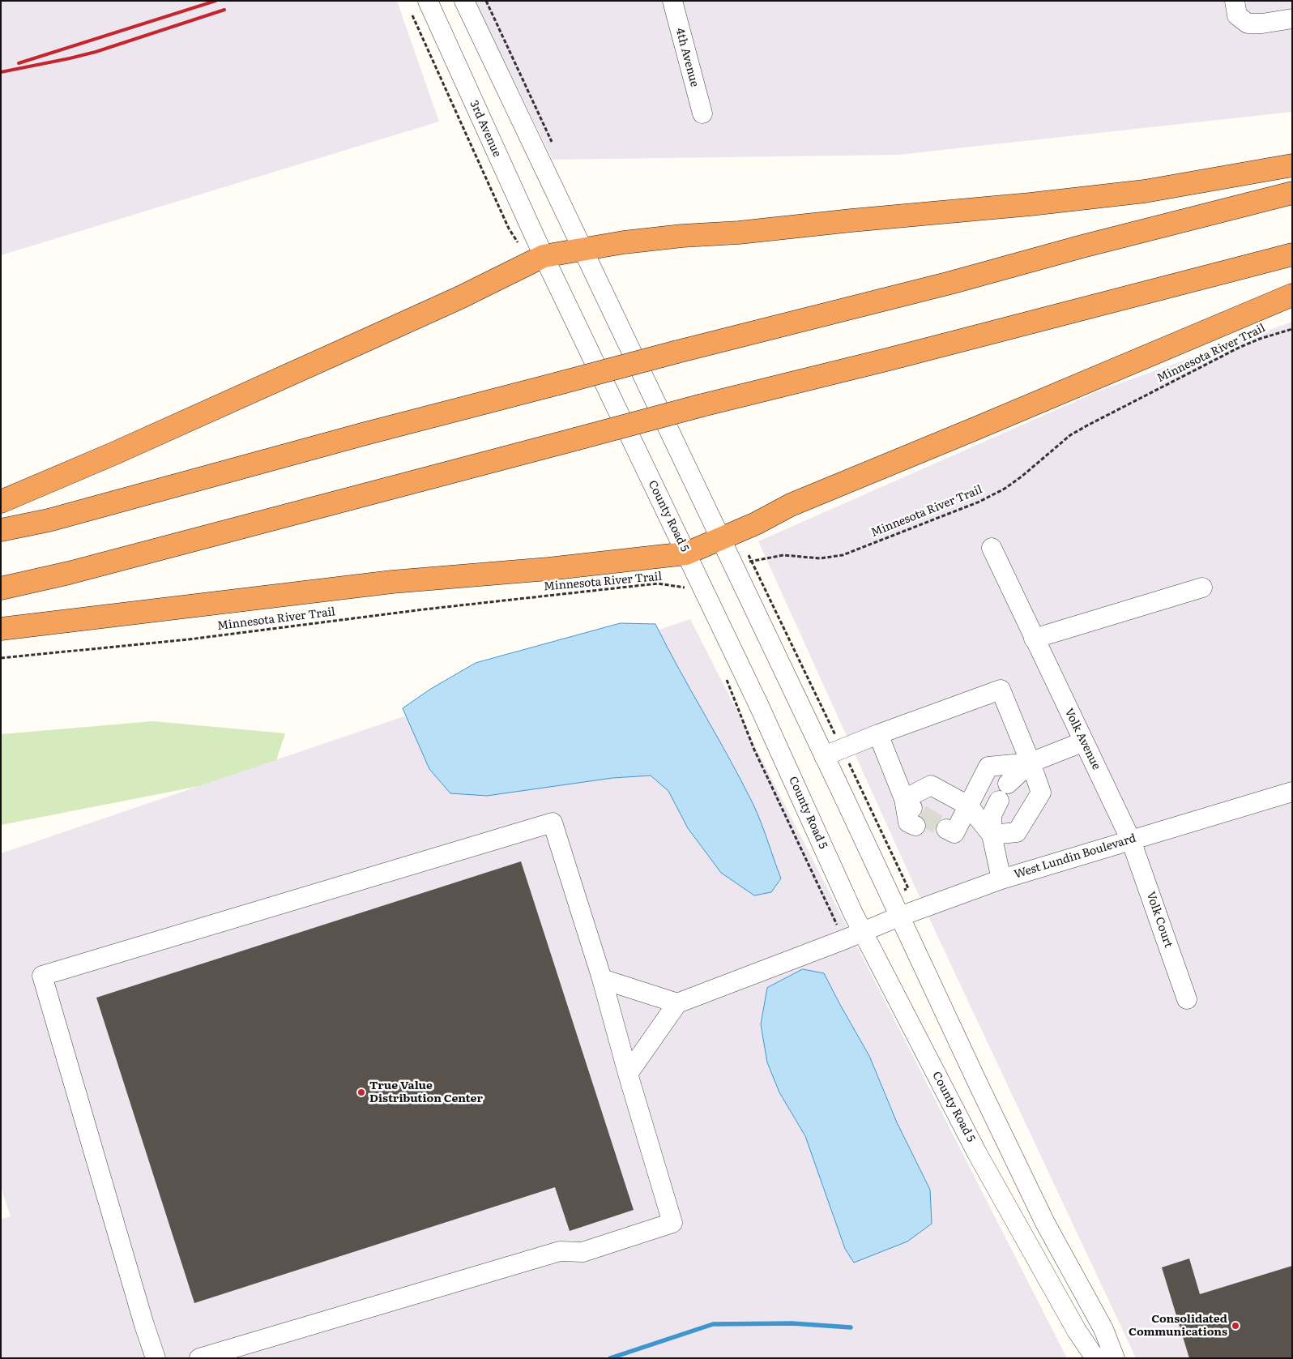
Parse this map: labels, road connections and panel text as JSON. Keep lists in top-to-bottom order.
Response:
{
  "streets": {
    "street": [
      "4th Avenue",
      "3rd Avenue",
      "County Road 5",
      "Volk Avenue",
      "West Lundin Boulevard",
      "Volk Court"
    ],
    "path": ["Minnesota River Trail"]
  },
  "crossings": [
    ["3rd Avenue", "County Road 5"],
    ["Minnesota River Trail", "County Road 5"],
    ["County Road 5", "West Lundin Boulevard"],
    ["Volk Avenue", "West Lundin Boulevard"],
    ["Volk Avenue", "Volk Court"],
    ["West Lundin Boulevard", "Volk Court"]
  ],
  "places": ["True Value Distribution Center", "Consolidated Communications"]
}
